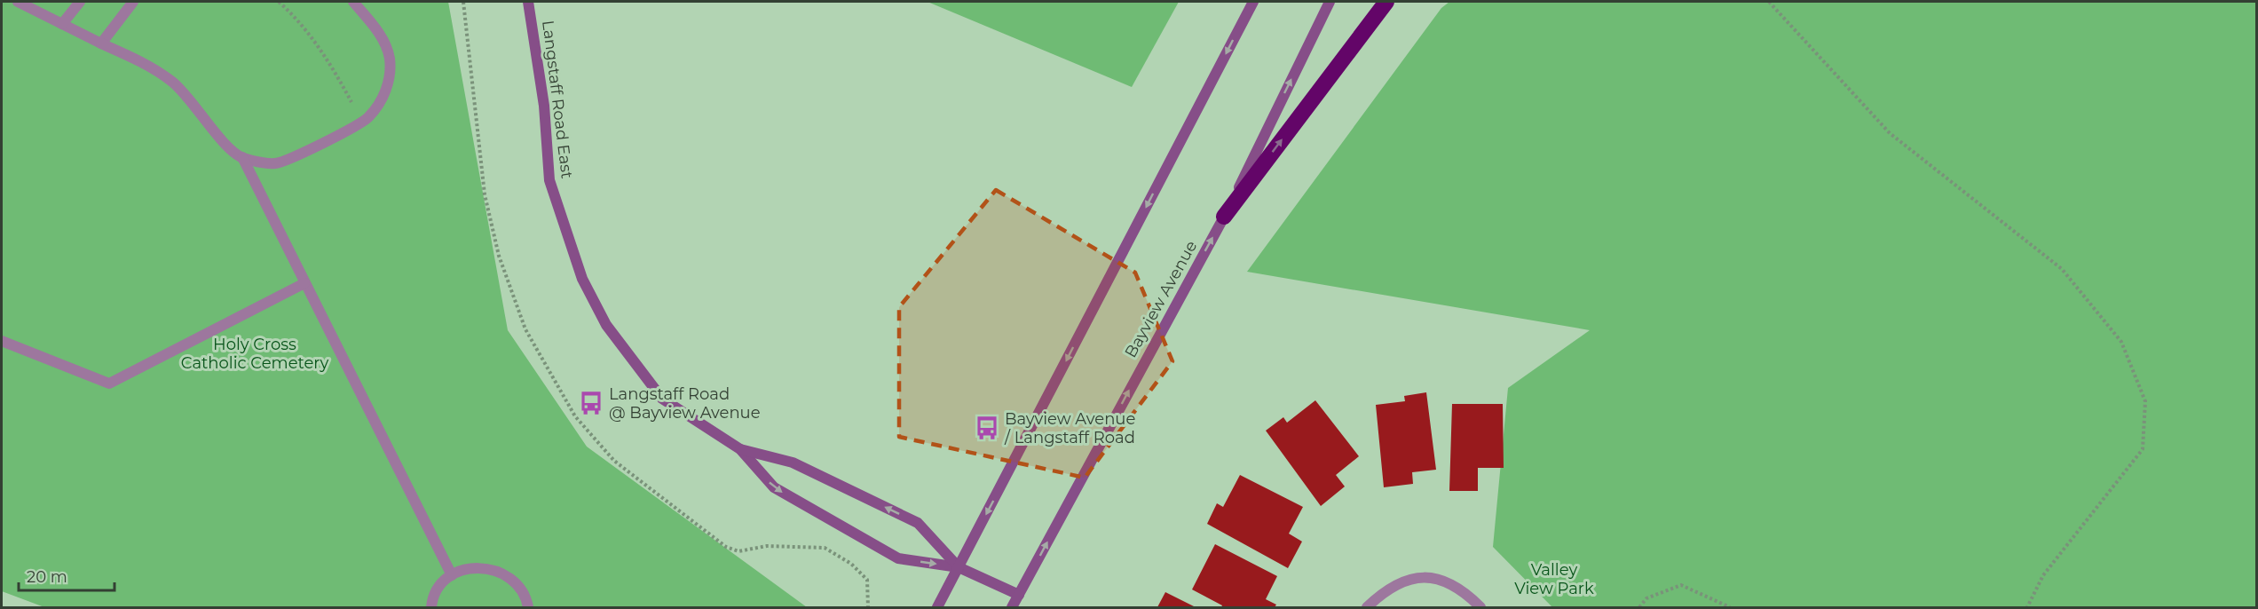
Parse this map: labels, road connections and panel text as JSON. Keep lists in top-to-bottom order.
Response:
{
  "streets": {
    "main road": ["Langstaff Road East", "Bayview Avenue"]
  },
  "crossings": [
    ["Langstaff Road East", "Bayview Avenue"]
  ],
  "parks": ["Holy Cross Catholic Cemetery", "Valley View Park"],
  "places": {
    "bus stop": ["Langstaff Road @ Bayview Avenue", "Bayview Avenue / Langstaff Road"]
  },
  "scale_bar": "20 m"
}
